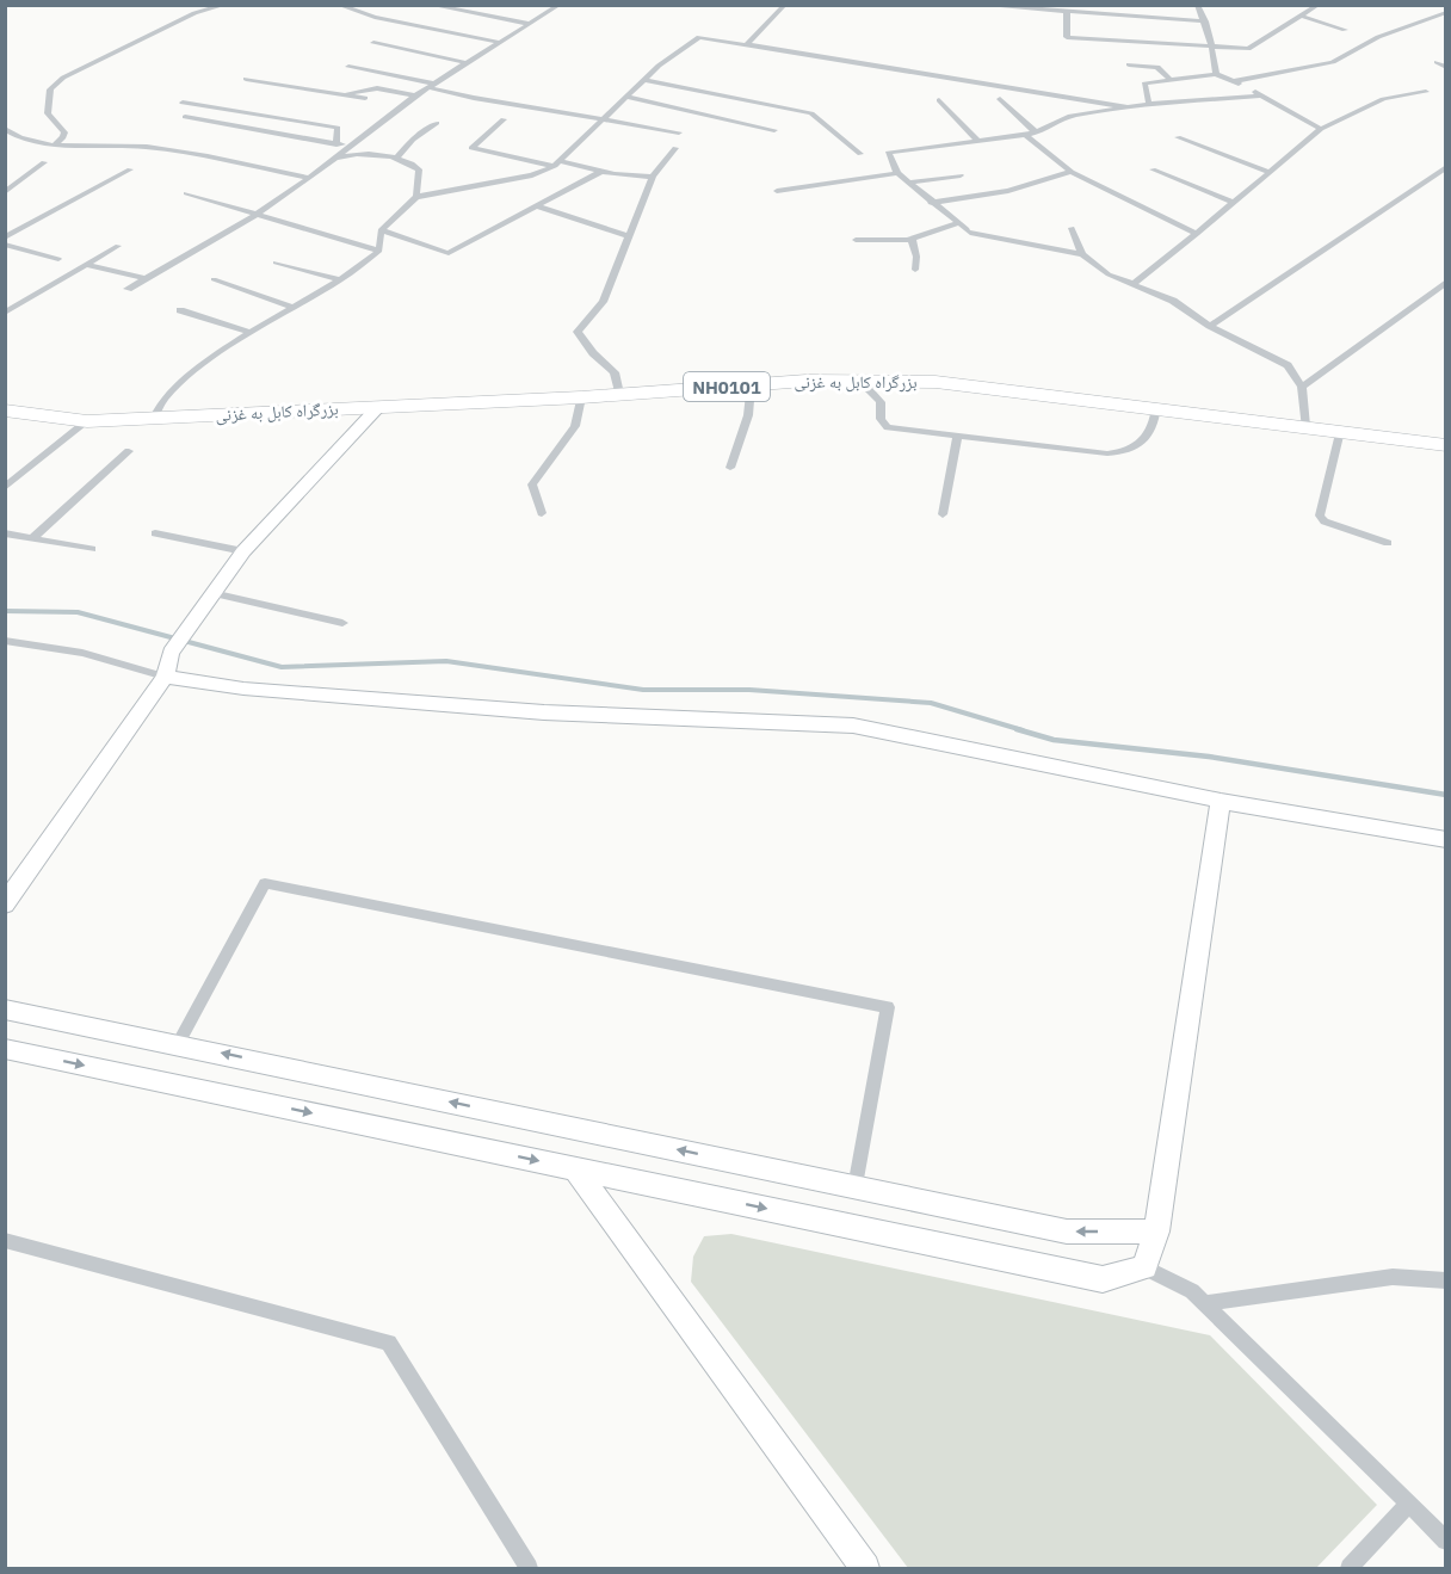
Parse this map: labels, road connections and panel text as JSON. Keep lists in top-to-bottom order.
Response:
{
  "streets": {
    "highway": ["بزرگراه کابل به غزنی", "NH0101"]
  }
}
